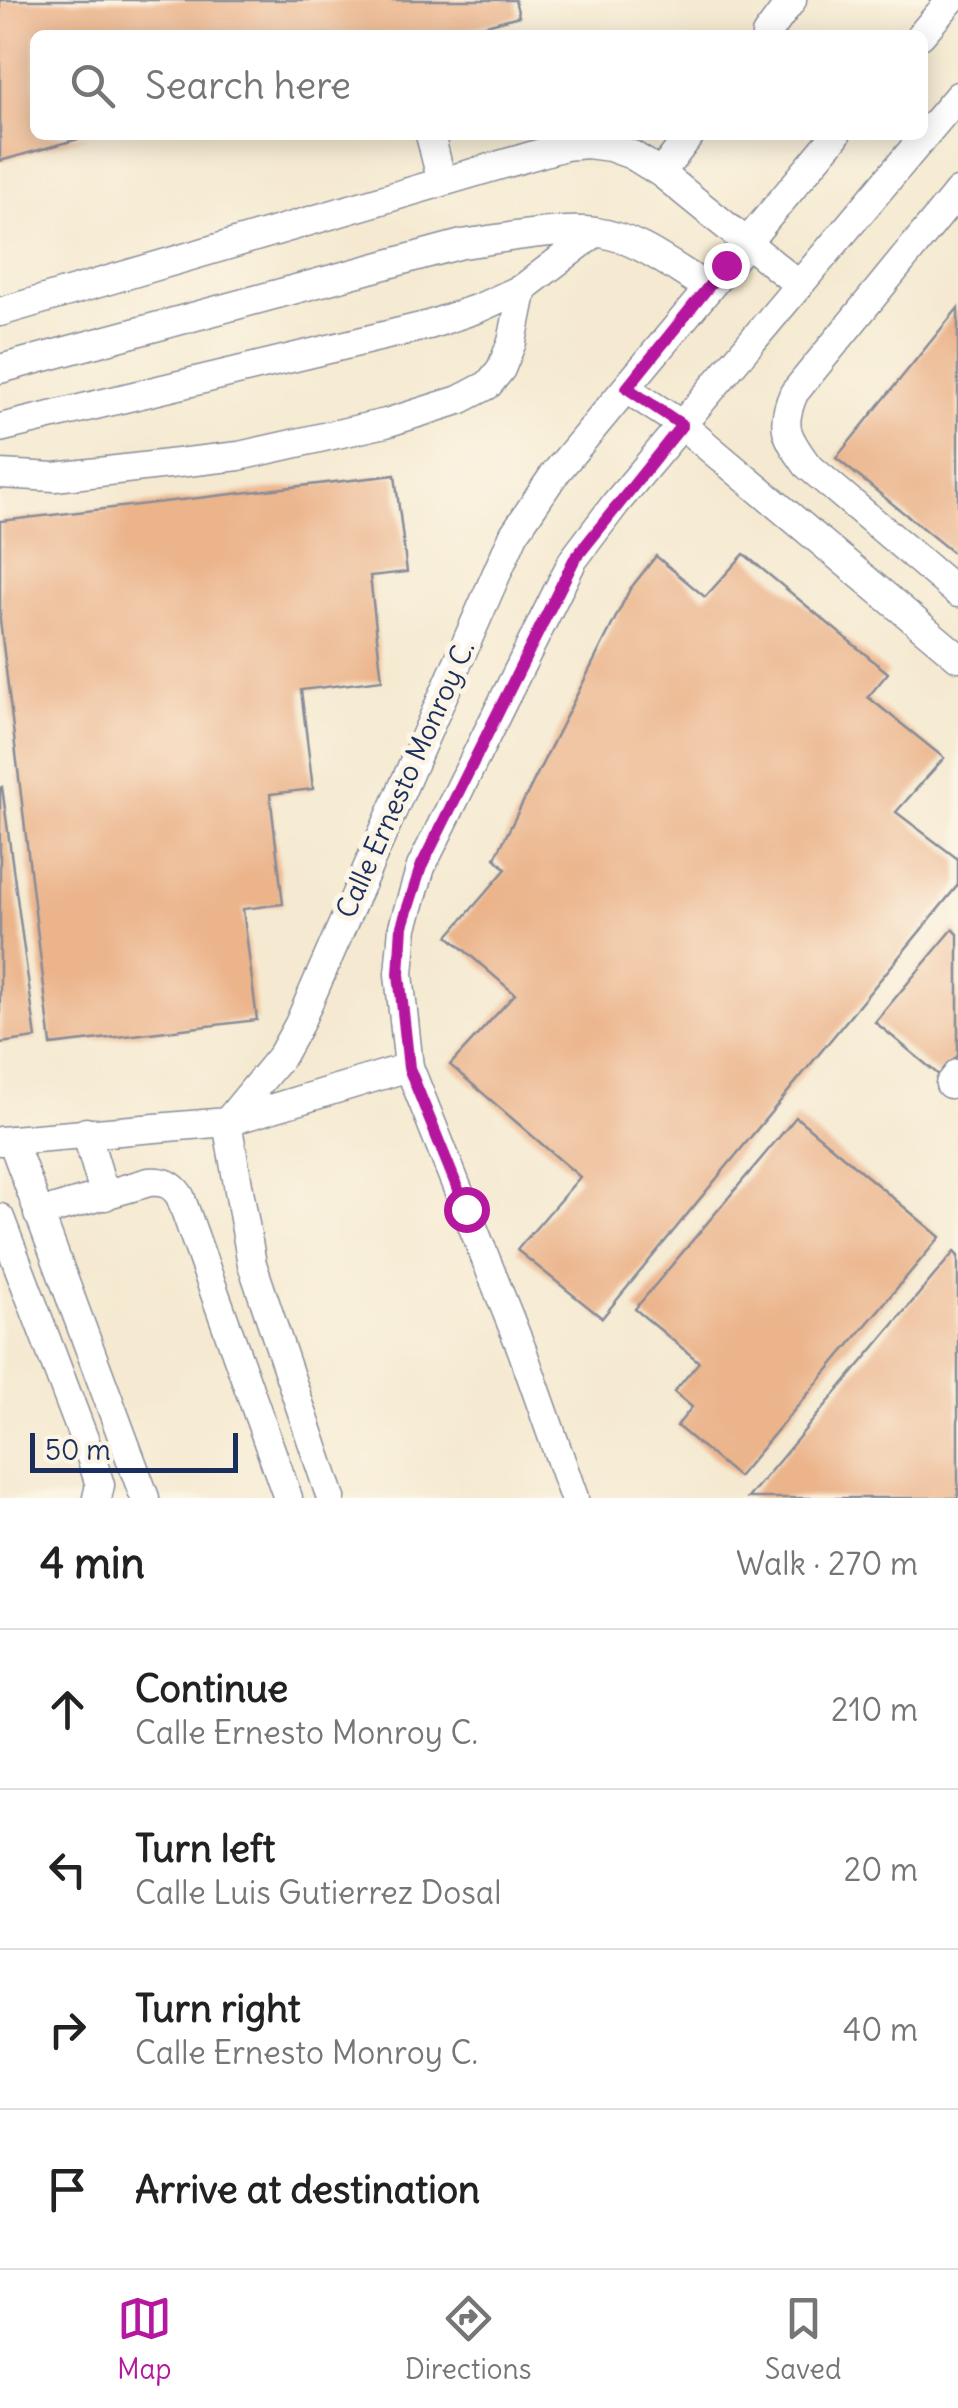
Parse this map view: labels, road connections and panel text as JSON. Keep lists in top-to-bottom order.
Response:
{
  "streets": {
    "street": ["Calle Ernesto Monroy C."]
  },
  "scale_bar": "50 m",
  "page": {
    "search": "Search here",
    "scale": "50 m",
    "heading": ["4 min", "Walk · 270 m"],
    "list": [
      ["Continue", "Calle Ernesto Monroy C.", "210 m"],
      ["Turn left", "Calle Luis Gutierrez Dosal", "20 m"],
      ["Turn right", "Calle Ernesto Monroy C.", "40 m"],
      "Arrive at destination"
    ],
    "nav": ["Map", "Directions", "Saved"]
  }
}
